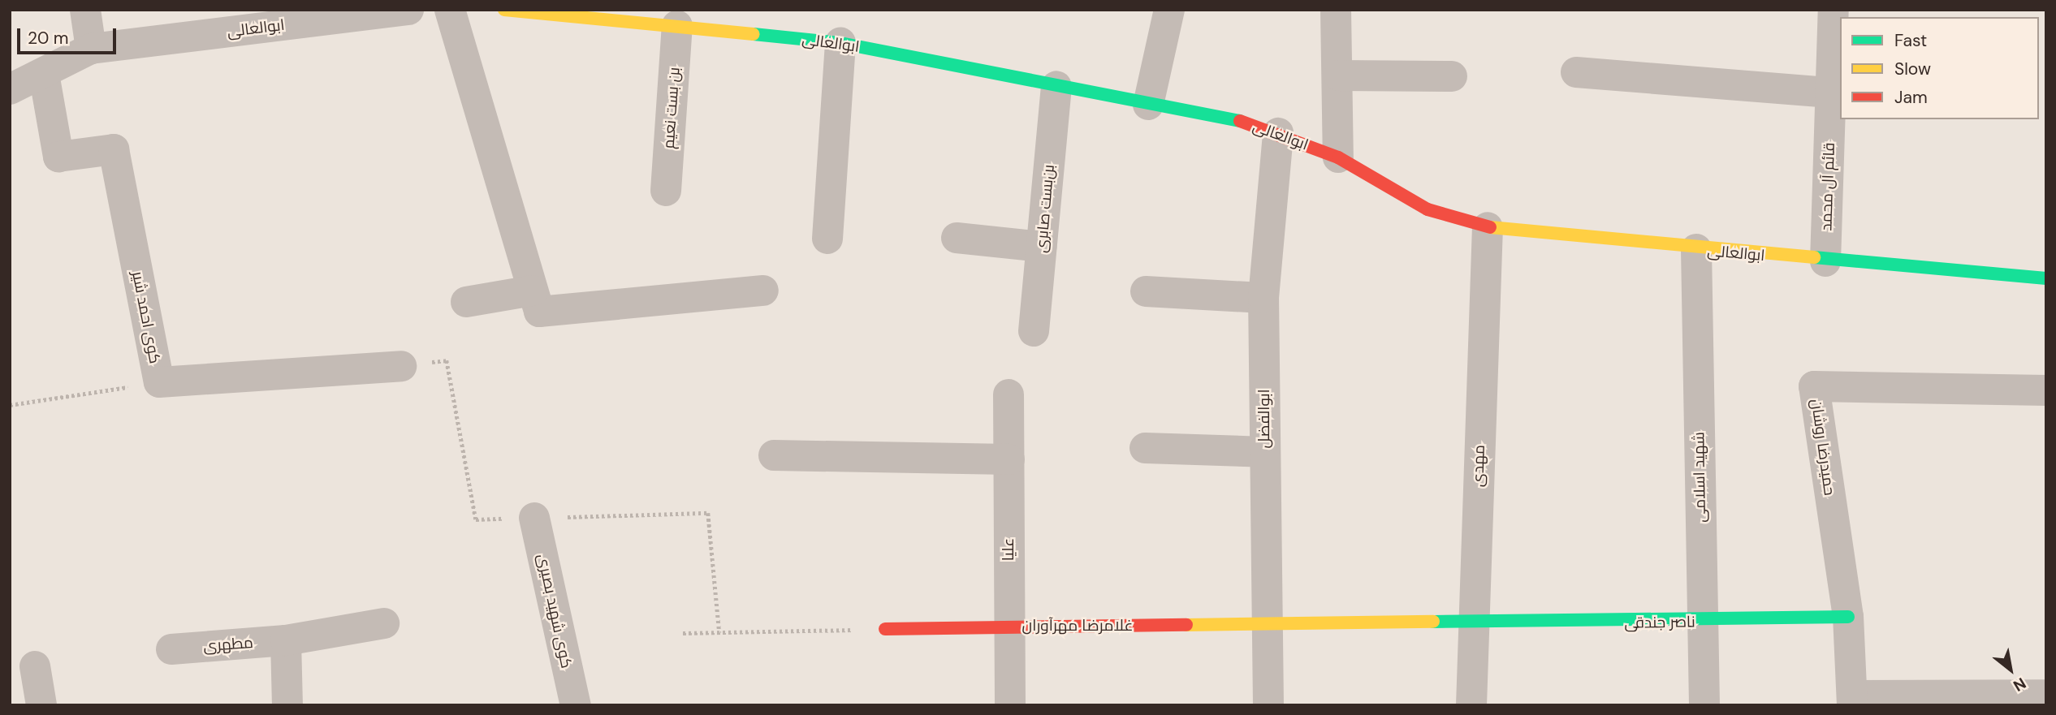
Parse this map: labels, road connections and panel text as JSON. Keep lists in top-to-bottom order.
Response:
{
  "streets": {
    "street": [
      "ابوالعالی",
      "بن بست نعیم",
      "قائم آل محمد",
      "بن‌بست صابری",
      "کوی احمد شیر",
      "ابوالفضل",
      "حمیدرضا روشان",
      "مهدی",
      "شهید اسلامی",
      "علیا",
      "کوی شهید بصیری",
      "ناصر جندقی",
      "غلامرضا مهرآوران",
      "مطهری"
    ]
  },
  "crossings": [
    ["ابوالعالی", "بن بست نعیم"],
    ["ابوالعالی", "قائم آل محمد"],
    ["ابوالعالی", "بن‌بست صابری"],
    ["ابوالعالی", "کوی احمد شیر"],
    ["ابوالعالی", "ابوالفضل"],
    ["ابوالعالی", "مهدی"],
    ["ابوالعالی", "شهید اسلامی"],
    ["ابوالفضل", "غلامرضا مهرآوران"],
    ["حمیدرضا روشان", "ناصر جندقی"],
    ["مهدی", "ناصر جندقی"],
    ["مهدی", "غلامرضا مهرآوران"],
    ["شهید اسلامی", "ناصر جندقی"],
    ["علیا", "غلامرضا مهرآوران"],
    ["ناصر جندقی", "غلامرضا مهرآوران"]
  ],
  "legend": ["Fast", "Slow", "Jam"],
  "scale_bar": "20 m",
  "north": "bottom right"
}
